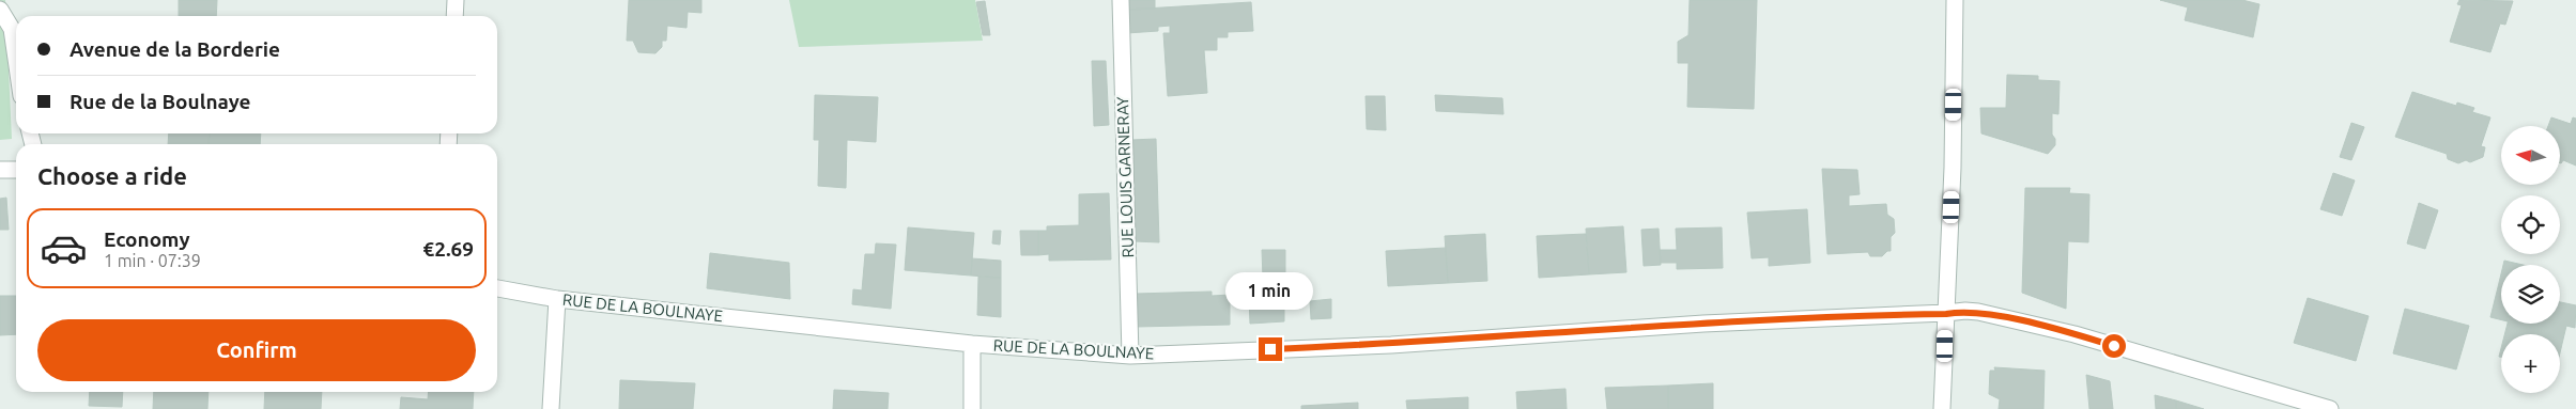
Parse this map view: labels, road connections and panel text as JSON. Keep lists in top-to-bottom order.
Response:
{
  "streets": {
    "street": ["RUE LOUIS GARNERAY", "RUE DE LA BOULNAYE"]
  },
  "crossings": [
    ["RUE LOUIS GARNERAY", "RUE DE LA BOULNAYE"]
  ],
  "north": "left",
  "page": {
    "banner": ["Avenue de la Borderie", "Rue de la Boulnaye"],
    "map_buttons": "+",
    "heading": "Choose a ride",
    "list": [
      {
        "name": "Economy",
        "note": "1 min · 07:39",
        "value": "€2.69"
      }
    ],
    "bubble": "1 min",
    "buttons": "Confirm"
  }
}
